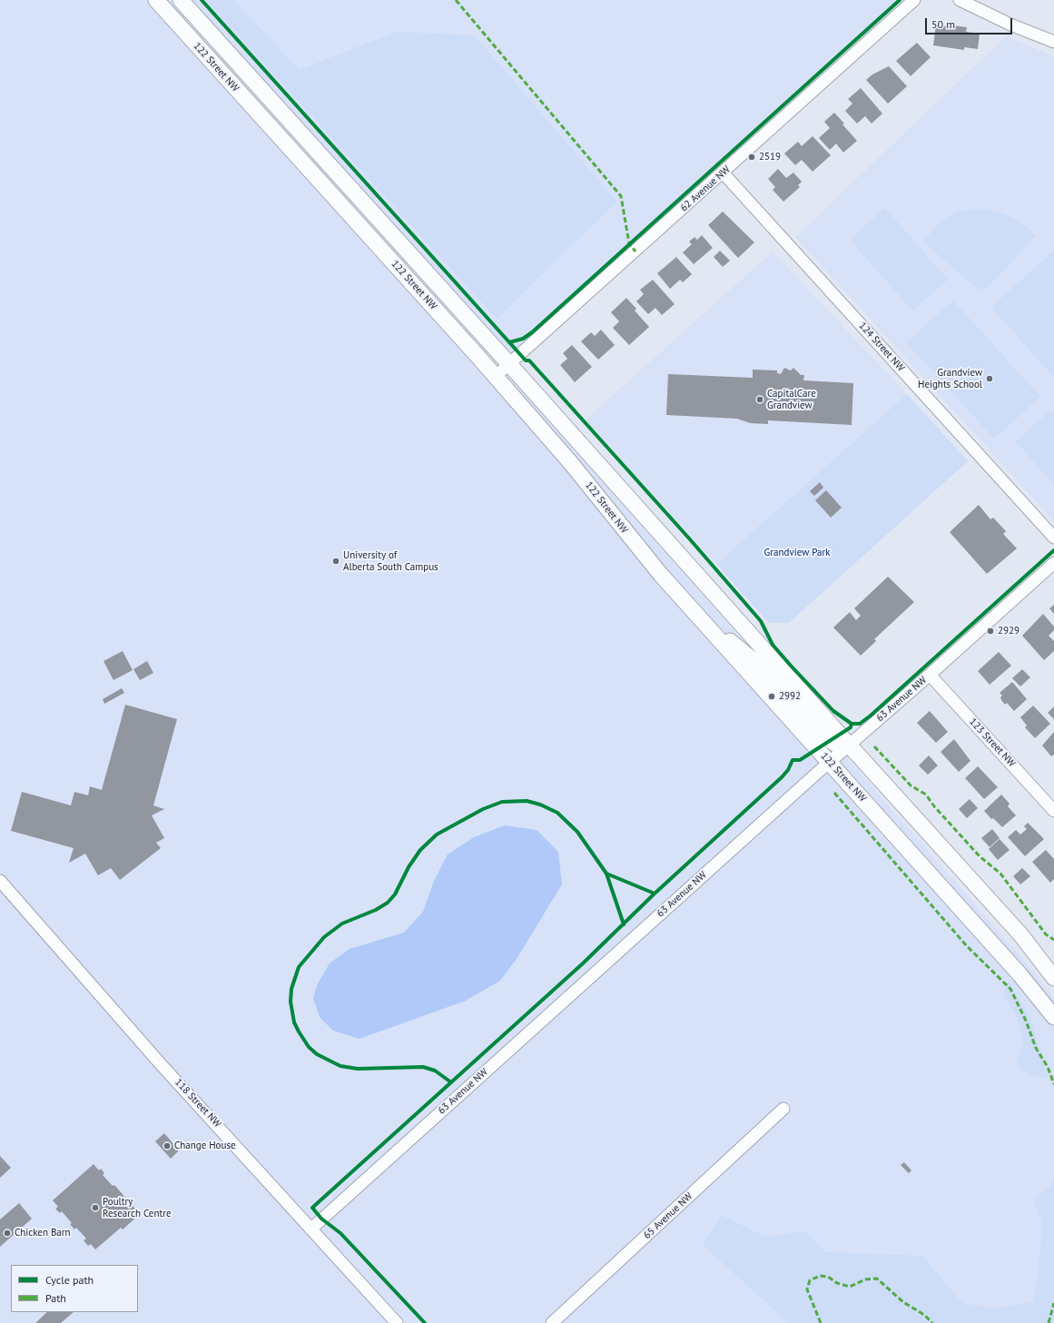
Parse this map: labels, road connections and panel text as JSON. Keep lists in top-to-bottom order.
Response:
{
  "streets": {
    "main road": ["122 Street NW"],
    "street": [
      "62 Avenue NW",
      "124 Street NW",
      "63 Avenue NW",
      "123 Street NW",
      "118 Street NW",
      "65 Avenue NW"
    ]
  },
  "crossings": [
    ["122 Street NW", "62 Avenue NW"],
    ["122 Street NW", "63 Avenue NW"],
    ["62 Avenue NW", "124 Street NW"],
    ["63 Avenue NW", "123 Street NW"],
    ["63 Avenue NW", "118 Street NW"]
  ],
  "parks": ["Grandview Park"],
  "places": [
    "2519",
    "Grandview Heights School",
    "CapitalCare Grandview",
    "University of Alberta South Campus",
    "2929",
    "2992",
    "Change House",
    "Poultry Research Centre",
    "Chicken Barn"
  ],
  "legend": ["Cycle path", "Path"],
  "scale_bar": "50 m"
}
